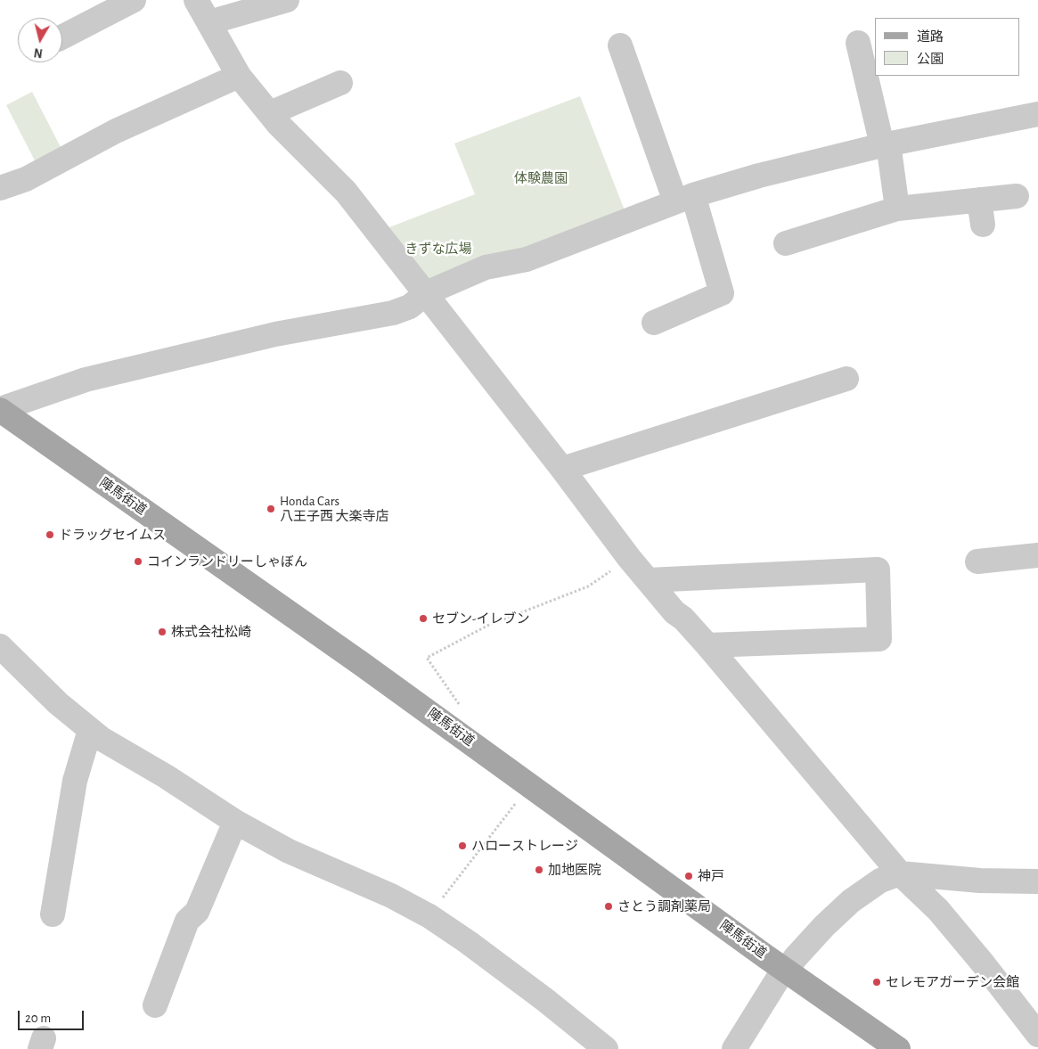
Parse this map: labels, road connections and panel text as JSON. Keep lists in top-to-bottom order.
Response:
{
  "streets": {
    "main road": ["陣馬街道"]
  },
  "parks": ["体験農園", "きずな広場"],
  "places": [
    "Honda Cars 八王子西 大楽寺店",
    "ドラッグセイムス",
    "コインランドリーしゃぼん",
    "セブン-イレブン",
    "株式会社松崎",
    "ハローストレージ",
    "加地医院",
    "神戸",
    "さとう調剤薬局",
    "セレモアガーデン会館"
  ],
  "legend": ["道路", "公園"],
  "scale_bar": "20 m",
  "north": "bottom"
}
